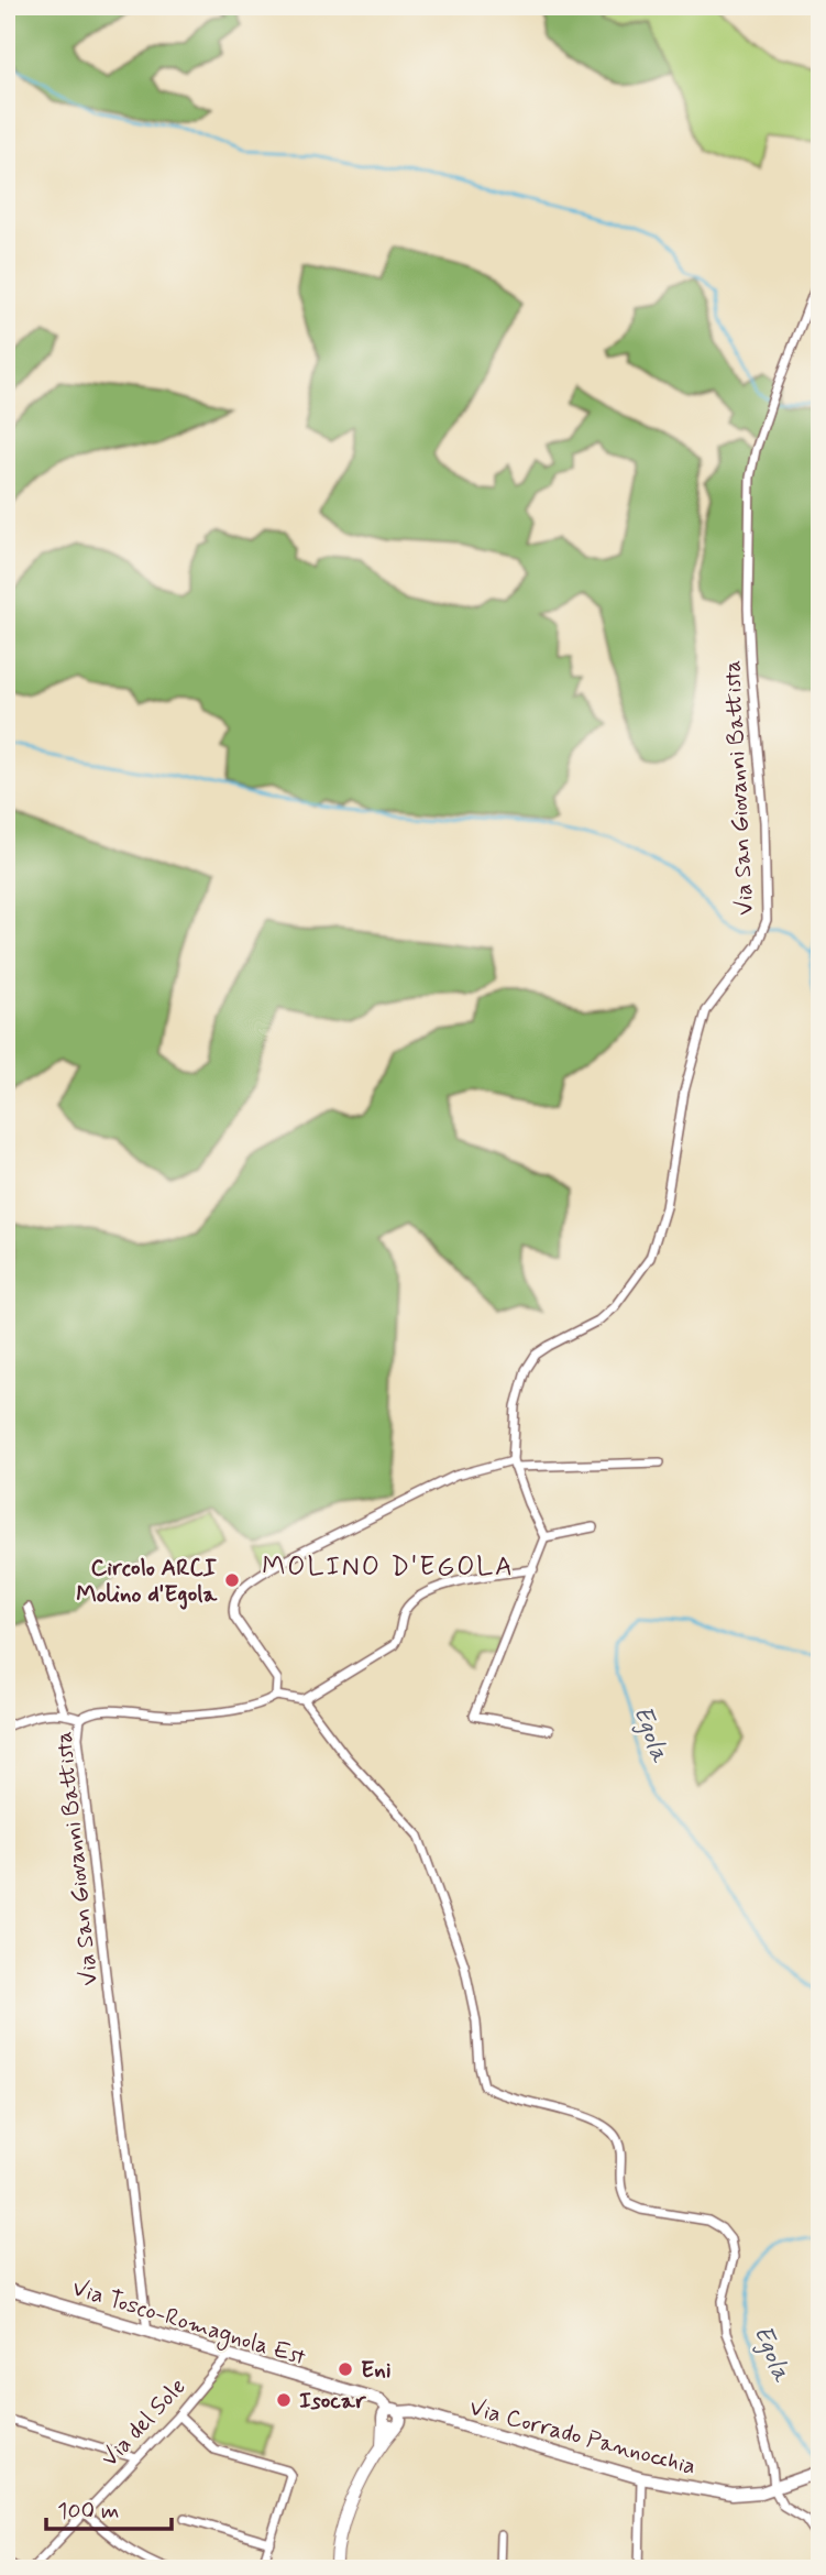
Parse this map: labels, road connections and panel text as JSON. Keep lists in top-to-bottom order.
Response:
{
  "streets": {
    "main road": ["Via Tosco-Romagnola Est", "Via Corrado Pannocchia"],
    "street": ["Via San Giovanni Battista", "Via del Sole"]
  },
  "crossings": [
    ["Via San Giovanni Battista", "Via Tosco-Romagnola Est"],
    ["Via Tosco-Romagnola Est", "Via del Sole"],
    ["Via Tosco-Romagnola Est", "Via Corrado Pannocchia"]
  ],
  "districts": ["MOLINO D'EGOLA"],
  "water": ["Egola"],
  "places": ["Circolo ARCI Molino d'Egola", "Eni", "Isocar"],
  "scale_bar": "100 m"
}
